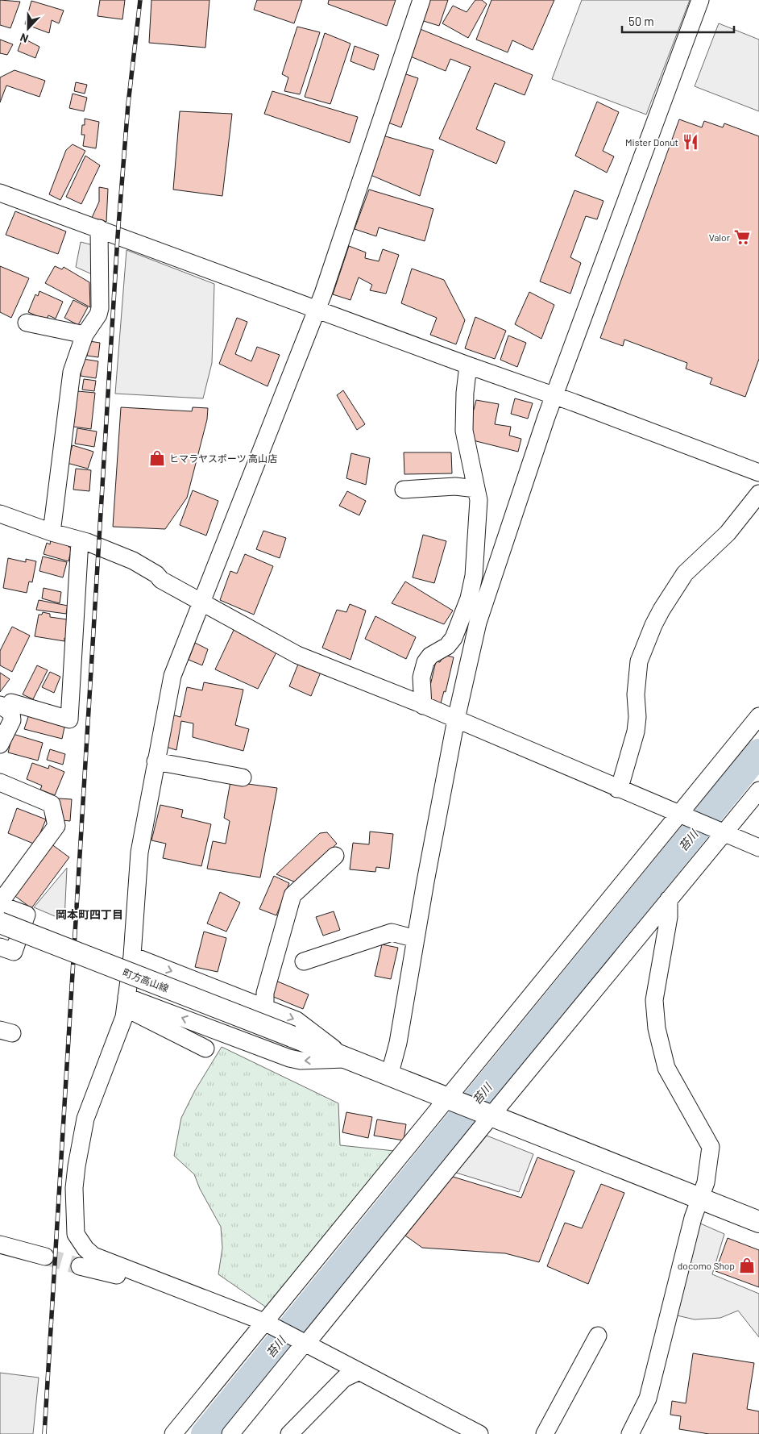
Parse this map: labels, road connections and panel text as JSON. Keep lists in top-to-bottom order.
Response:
{
  "streets": {
    "main road": ["町方高山線"]
  },
  "districts": ["岡本町四丁目"],
  "water": ["苔川"],
  "places": {
    "restaurant": ["Mister Donut"],
    "supermarket": ["Valor"],
    "shop": ["ヒマラヤスポーツ 高山店", "docomo Shop"]
  },
  "scale_bar": "50 m",
  "north": "bottom"
}
